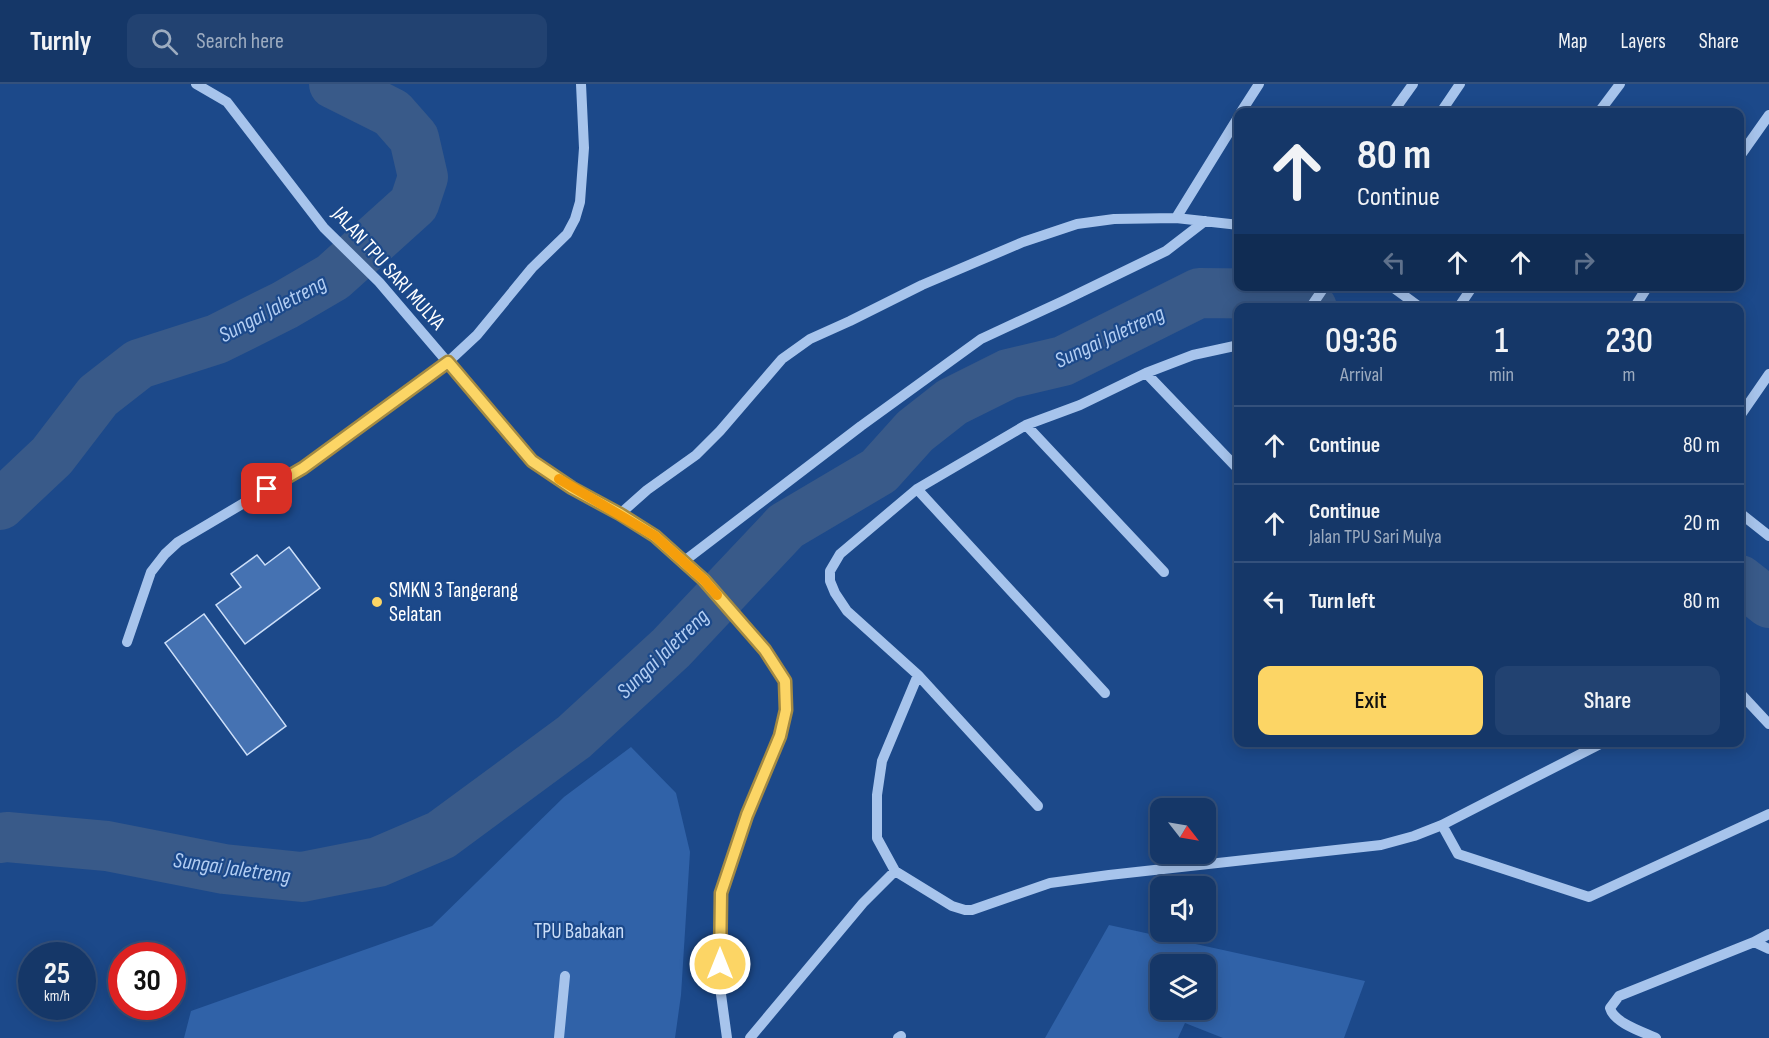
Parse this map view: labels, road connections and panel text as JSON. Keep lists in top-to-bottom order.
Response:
{
  "streets": {
    "street": ["JALAN TPU SARI MULYA"]
  },
  "water": ["Sungai Jaletreng"],
  "parks": ["TPU Babakan"],
  "places": ["SMKN 3 Tangerang Selatan"],
  "north": "bottom right",
  "page": {
    "header": "Turnly",
    "search": "Search here",
    "nav": ["Map", "Layers", "Share"],
    "turn": ["80 m", "Continue"],
    "eta": [
      "09:36",
      "Arrival",
      "1",
      "min",
      "230",
      "m"
    ],
    "list": [
      {
        "name": "Continue",
        "value": "80 m"
      },
      {
        "name": "Continue",
        "note": "Jalan TPU Sari Mulya",
        "value": "20 m"
      },
      {
        "name": "Turn left",
        "value": "80 m"
      }
    ],
    "buttons": ["Exit", "Share"],
    "speed": "25 km/h",
    "limit": "30"
  }
}
